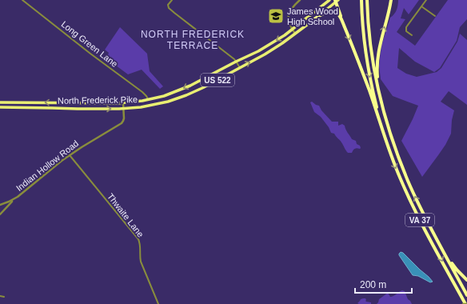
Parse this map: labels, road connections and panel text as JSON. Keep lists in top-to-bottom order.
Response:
{
  "streets": {
    "highway": ["US 522", "North Frederick Pike", "VA 37"],
    "street": ["Long Green Lane", "Indian Hollow Road", "Thwaite Lane"]
  },
  "crossings": [
    ["Long Green Lane", "North Frederick Pike"],
    ["North Frederick Pike", "Indian Hollow Road"],
    ["Indian Hollow Road", "Thwaite Lane"]
  ],
  "districts": ["NORTH FREDERICK TERRACE"],
  "places": {
    "school or university": ["James Wood High School"]
  },
  "scale_bar": "200 m"
}
